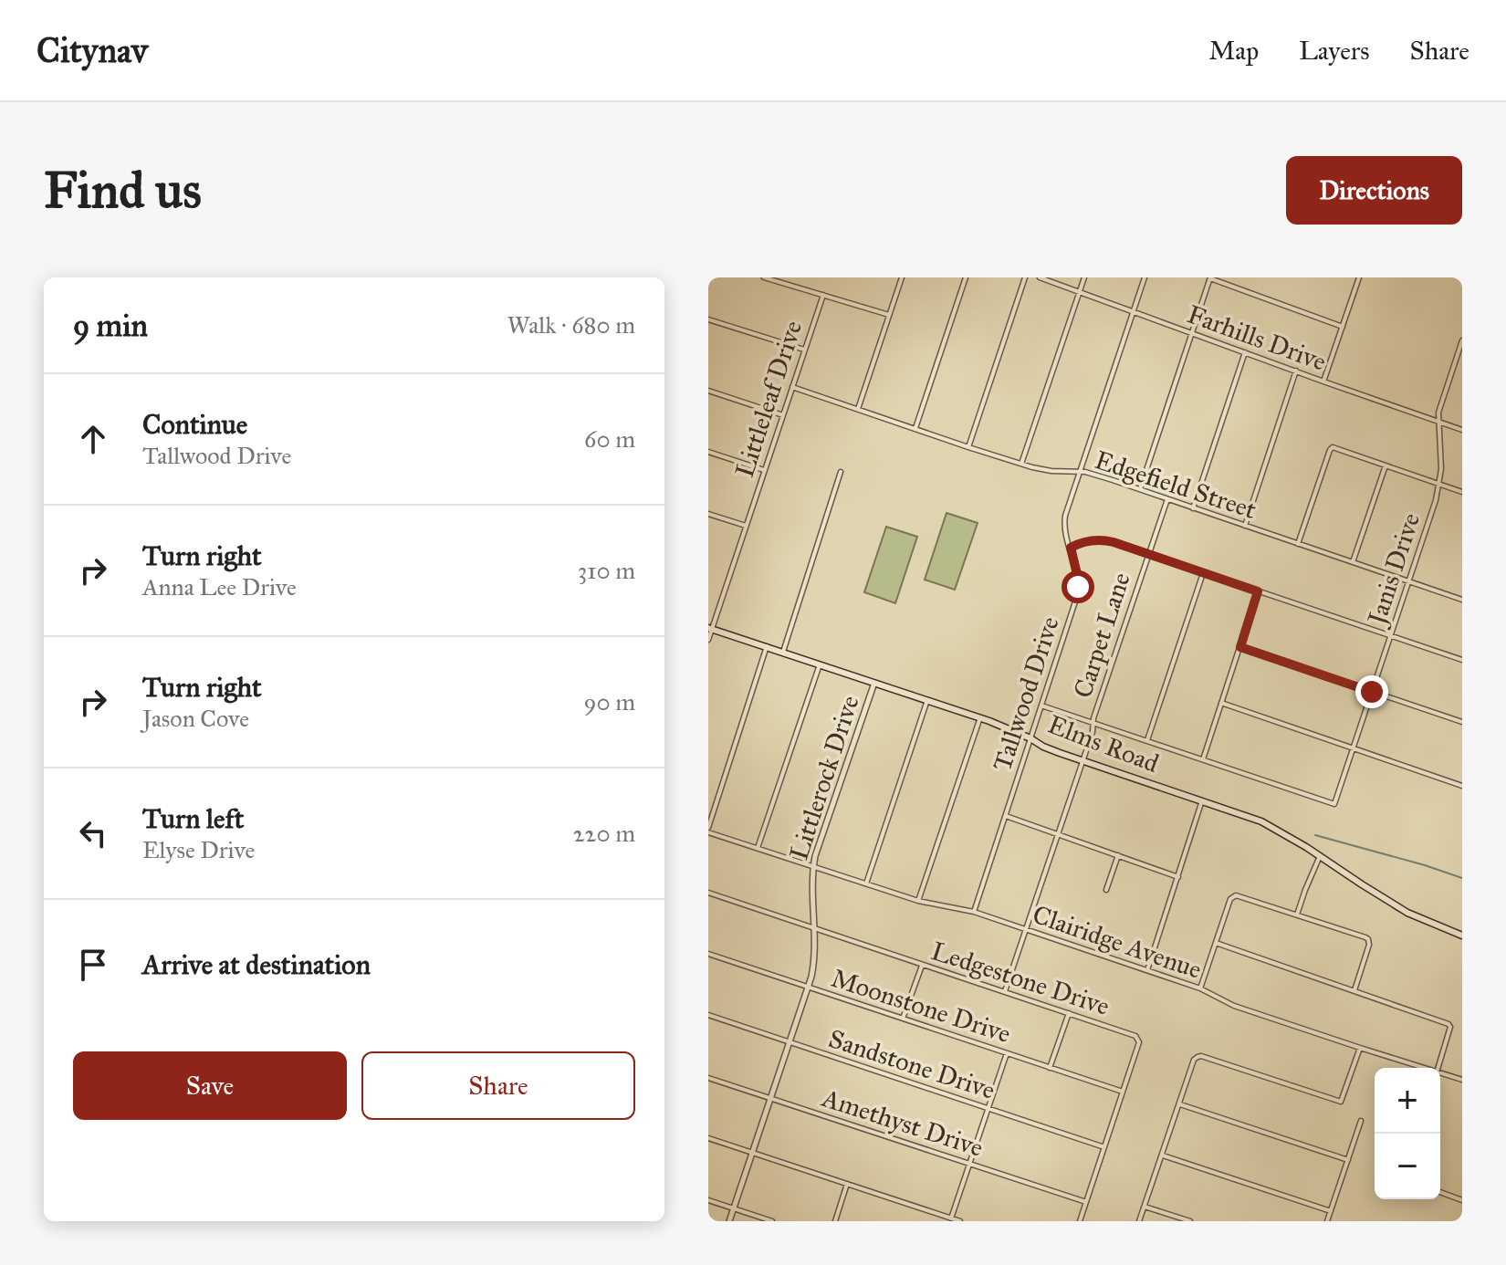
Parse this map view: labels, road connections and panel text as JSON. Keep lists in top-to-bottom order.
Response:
{
  "streets": {
    "main road": ["Elms Road"],
    "street": [
      "Farhills Drive",
      "Littleleaf Drive",
      "Edgefield Street",
      "Janis Drive",
      "Carpet Lane",
      "Tallwood Drive",
      "Littlerock Drive",
      "Clairidge Avenue",
      "Ledgestone Drive",
      "Moonstone Drive",
      "Sandstone Drive",
      "Amethyst Drive"
    ]
  },
  "crossings": [
    ["Farhills Drive", "Janis Drive"],
    ["Farhills Drive", "Tallwood Drive"],
    ["Littleleaf Drive", "Edgefield Street"],
    ["Littleleaf Drive", "Elms Road"],
    ["Edgefield Street", "Janis Drive"],
    ["Edgefield Street", "Carpet Lane"],
    ["Edgefield Street", "Tallwood Drive"],
    ["Carpet Lane", "Elms Road"],
    ["Carpet Lane", "Clairidge Avenue"],
    ["Carpet Lane", "Ledgestone Drive"],
    ["Tallwood Drive", "Elms Road"],
    ["Tallwood Drive", "Clairidge Avenue"],
    ["Elms Road", "Littlerock Drive"],
    ["Littlerock Drive", "Clairidge Avenue"],
    ["Littlerock Drive", "Ledgestone Drive"],
    ["Littlerock Drive", "Moonstone Drive"],
    ["Littlerock Drive", "Sandstone Drive"],
    ["Littlerock Drive", "Amethyst Drive"],
    ["Ledgestone Drive", "Moonstone Drive"],
    ["Ledgestone Drive", "Sandstone Drive"],
    ["Ledgestone Drive", "Amethyst Drive"]
  ],
  "page": {
    "header": "Citynav",
    "nav": ["Map", "Layers", "Share"],
    "buttons": [
      "Directions",
      ["Save", "Share"]
    ],
    "title": "Find us",
    "heading": ["9 min", "Walk · 680 m"],
    "list": [
      ["Continue", "Tallwood Drive", "60 m"],
      ["Turn right", "Anna Lee Drive", "310 m"],
      ["Turn right", "Jason Cove", "90 m"],
      ["Turn left", "Elyse Drive", "220 m"],
      "Arrive at destination"
    ],
    "map_buttons": ["+", "−"]
  }
}
